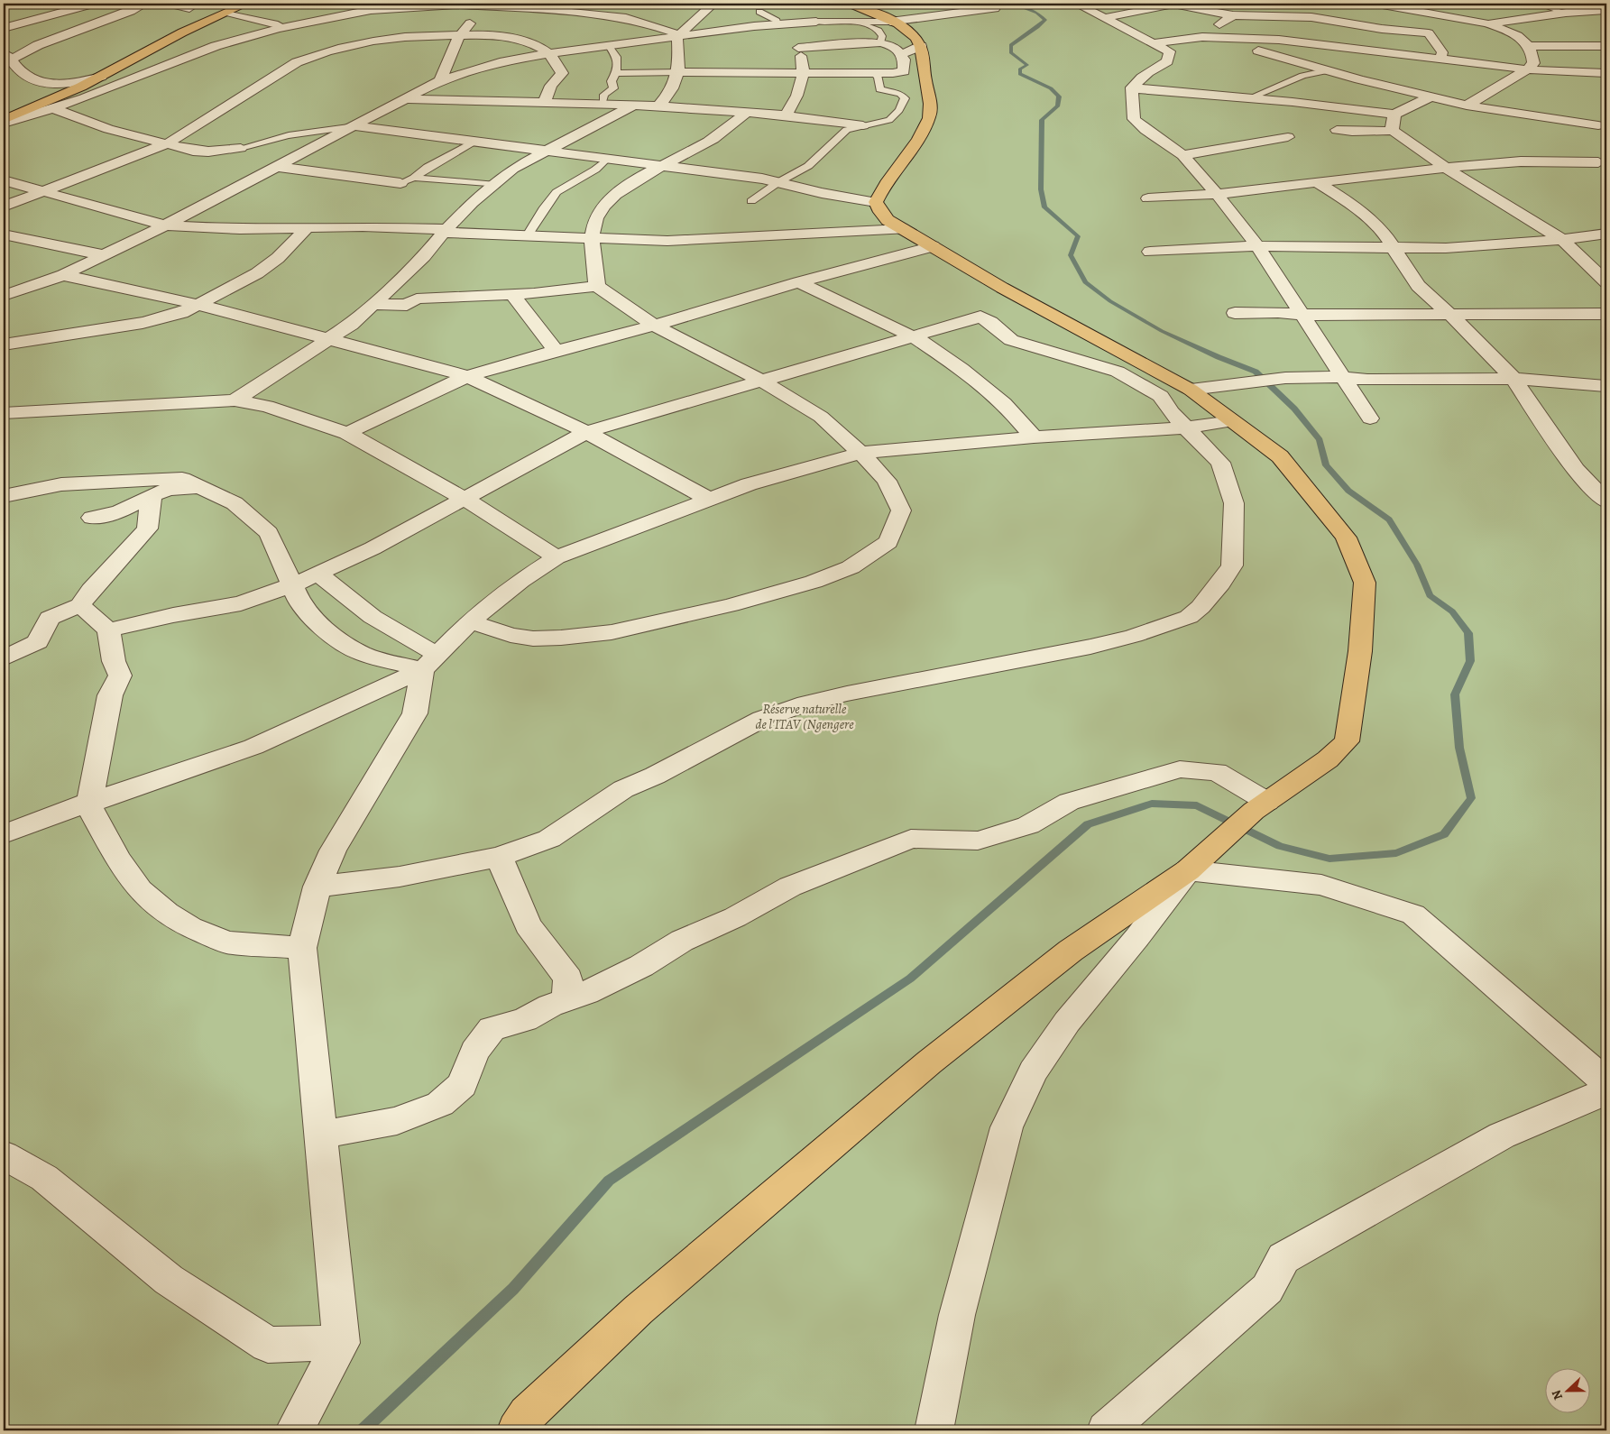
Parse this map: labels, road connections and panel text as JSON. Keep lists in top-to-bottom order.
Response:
{
  "parks": ["Réserve naturelle de l'ITAV (Ngengere"],
  "north": "left"
}
